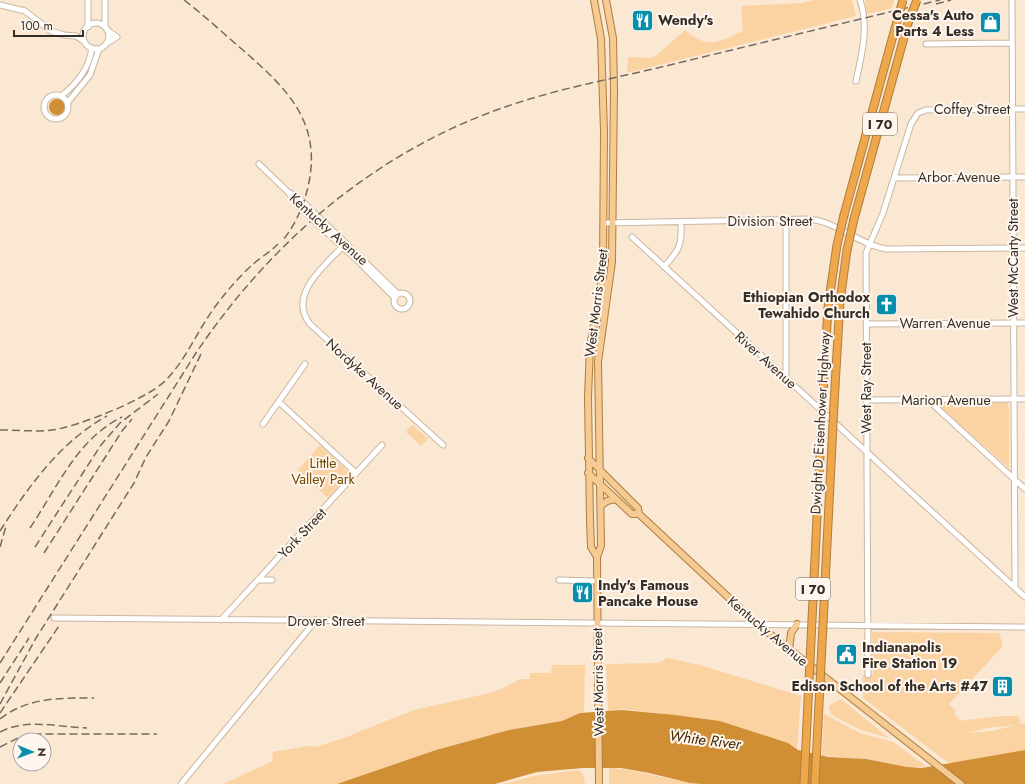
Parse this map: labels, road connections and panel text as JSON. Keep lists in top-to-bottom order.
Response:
{
  "streets": {
    "highway": ["I 70", "Dwight D Eisenhower Highway"],
    "main road": ["Kentucky Avenue", "West Morris Street"],
    "street": [
      "Coffey Street",
      "Arbor Avenue",
      "Division Street",
      "West McCarty Street",
      "Warren Avenue",
      "River Avenue",
      "Nordyke Avenue",
      "West Ray Street",
      "Marion Avenue",
      "York Street",
      "Drover Street"
    ]
  },
  "crossings": [
    ["Coffey Street", "West McCarty Street"],
    ["Coffey Street", "West Ray Street"],
    ["Arbor Avenue", "West McCarty Street"],
    ["Arbor Avenue", "West Ray Street"],
    ["Division Street", "West McCarty Street"],
    ["Division Street", "West Morris Street"],
    ["Division Street", "West Ray Street"],
    ["Kentucky Avenue", "West Morris Street"],
    ["Kentucky Avenue", "Nordyke Avenue"],
    ["Kentucky Avenue", "Drover Street"],
    ["West McCarty Street", "Warren Avenue"],
    ["West McCarty Street", "River Avenue"],
    ["West McCarty Street", "Marion Avenue"],
    ["West Morris Street", "Drover Street"],
    ["Warren Avenue", "West Ray Street"],
    ["River Avenue", "West Ray Street"],
    ["West Ray Street", "Marion Avenue"],
    ["West Ray Street", "Drover Street"],
    ["York Street", "Drover Street"]
  ],
  "water": ["White River"],
  "parks": ["Little Valley Park"],
  "places": {
    "restaurant": ["Wendy's", "Indy's Famous Pancake House"],
    "shop": ["Cessa's Auto Parts 4 Less"],
    "church": ["Ethiopian Orthodox Tewahido Church"],
    "public building": ["Indianapolis Fire Station 19"],
    "building": ["Edison School of the Arts #47"]
  },
  "scale_bar": "100 m",
  "north": "right"
}
